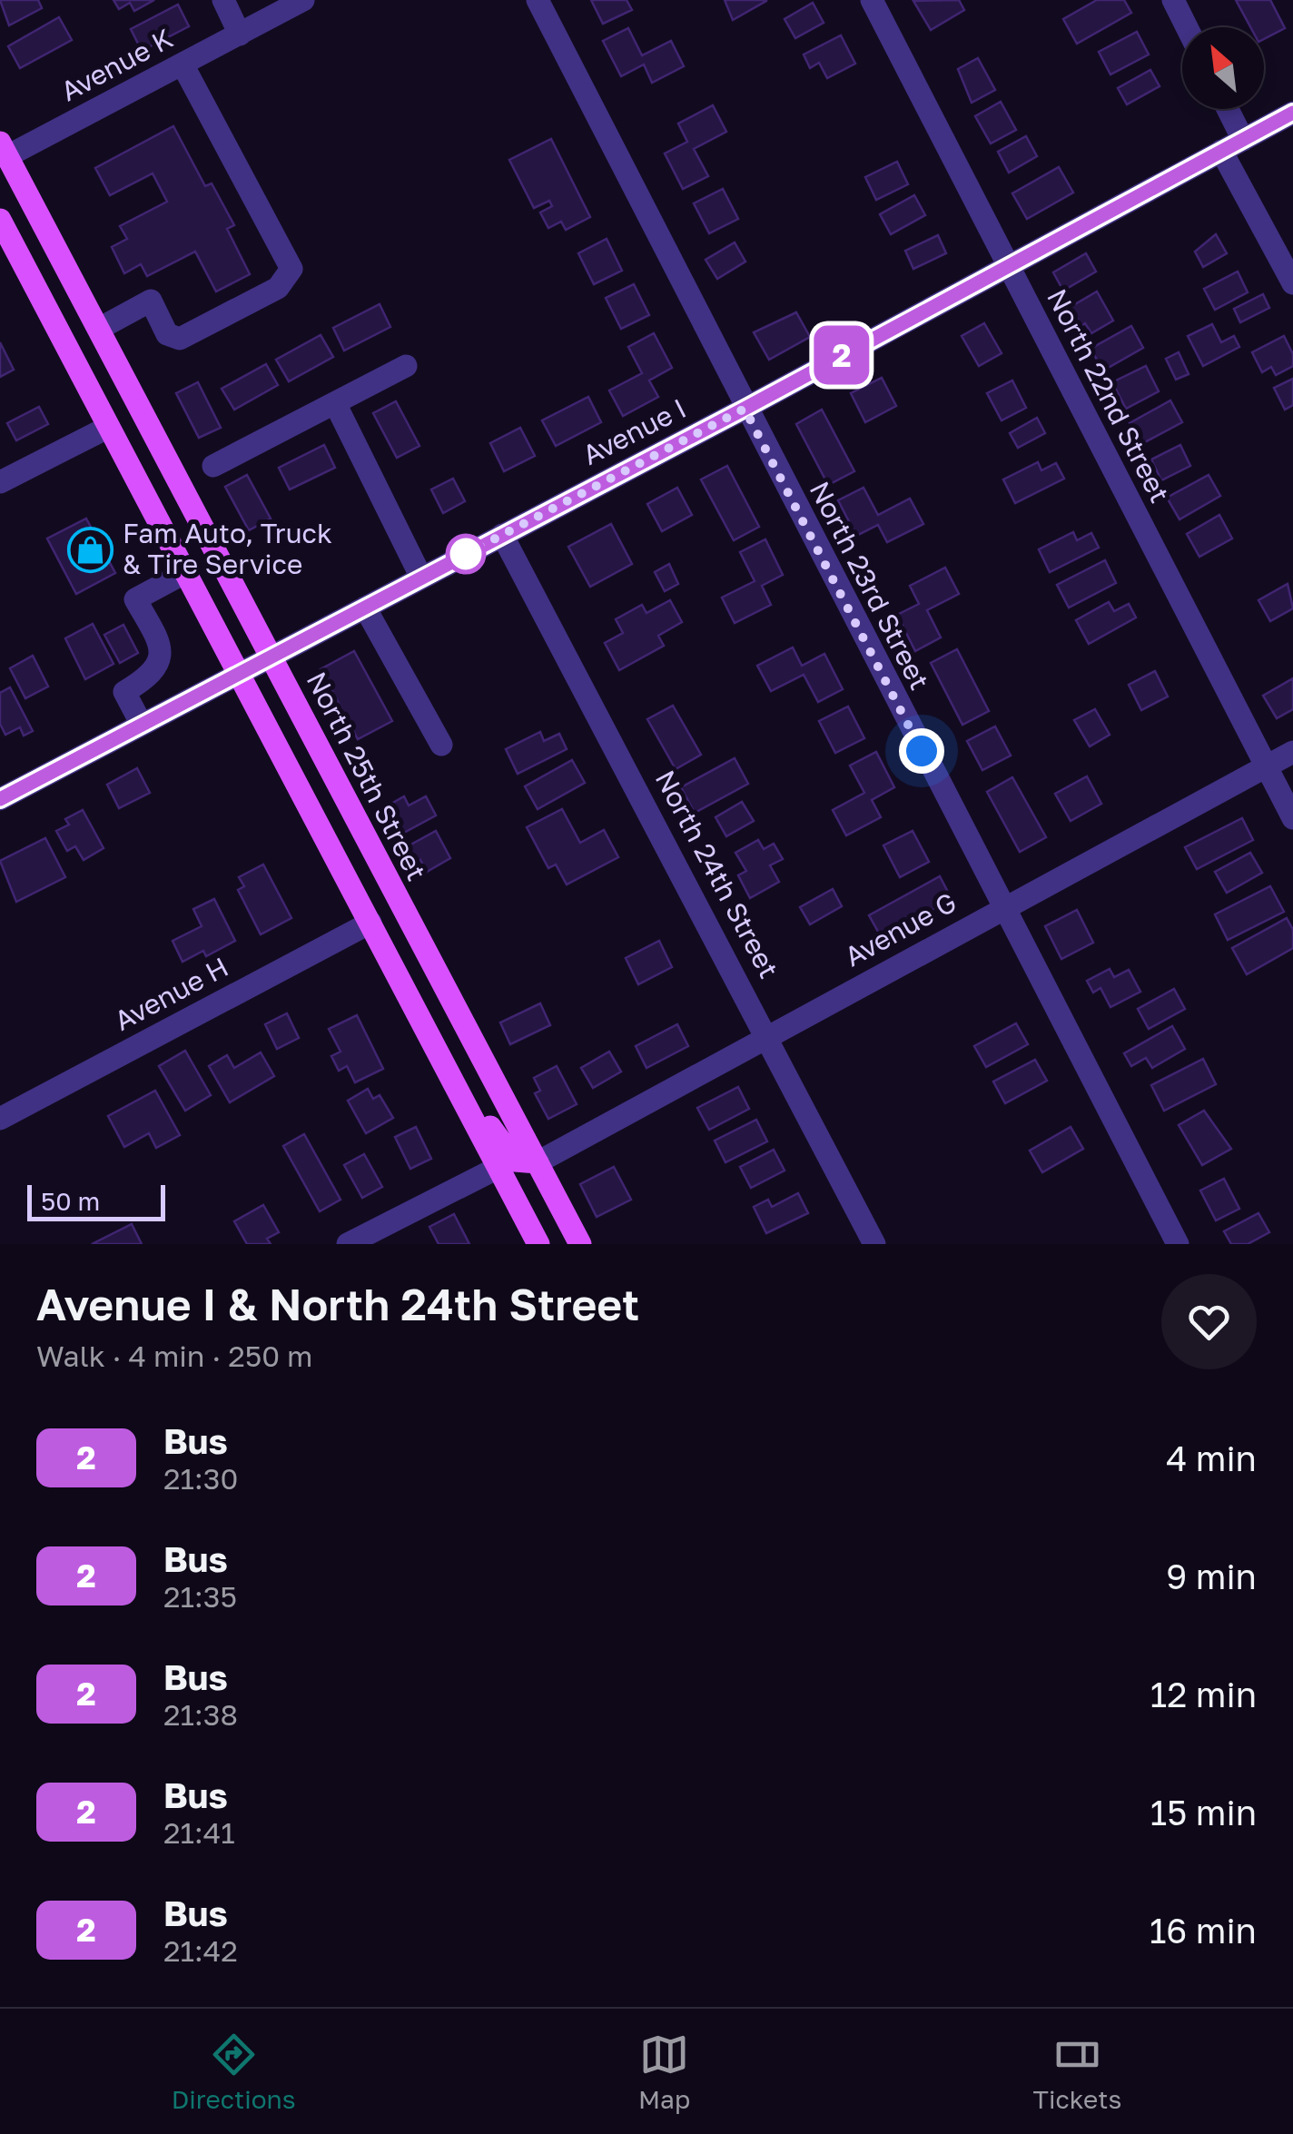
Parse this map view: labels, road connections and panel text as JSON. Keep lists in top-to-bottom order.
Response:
{
  "streets": {
    "main road": ["North 25th Street"],
    "street": [
      "Avenue K",
      "North 22nd Street",
      "Avenue I",
      "North 23rd Street",
      "North 24th Street",
      "Avenue G",
      "Avenue H"
    ]
  },
  "crossings": [
    ["Avenue K", "North 25th Street"],
    ["North 22nd Street", "Avenue I"],
    ["North 22nd Street", "Avenue G"],
    ["Avenue I", "North 23rd Street"],
    ["Avenue I", "North 25th Street"],
    ["Avenue I", "North 24th Street"],
    ["North 23rd Street", "Avenue G"],
    ["North 25th Street", "Avenue G"],
    ["North 24th Street", "Avenue G"]
  ],
  "places": {
    "shop": ["Fam Auto, Truck & Tire Service"]
  },
  "lines": ["bus line 2"],
  "scale_bar": "50 m",
  "north": "top left",
  "page": {
    "on_map": "2",
    "scale": "50 m",
    "heading": ["Avenue I & North 24th Street", "Walk · 4 min · 250 m"],
    "list": [
      {
        "mark": "2",
        "name": "Bus",
        "note": "21:30",
        "value": "4 min"
      },
      {
        "mark": "2",
        "name": "Bus",
        "note": "21:35",
        "value": "9 min"
      },
      {
        "mark": "2",
        "name": "Bus",
        "note": "21:38",
        "value": "12 min"
      },
      {
        "mark": "2",
        "name": "Bus",
        "note": "21:41",
        "value": "15 min"
      },
      {
        "mark": "2",
        "name": "Bus",
        "note": "21:42",
        "value": "16 min"
      }
    ],
    "tabs": ["Directions", "Map", "Tickets"]
  }
}
